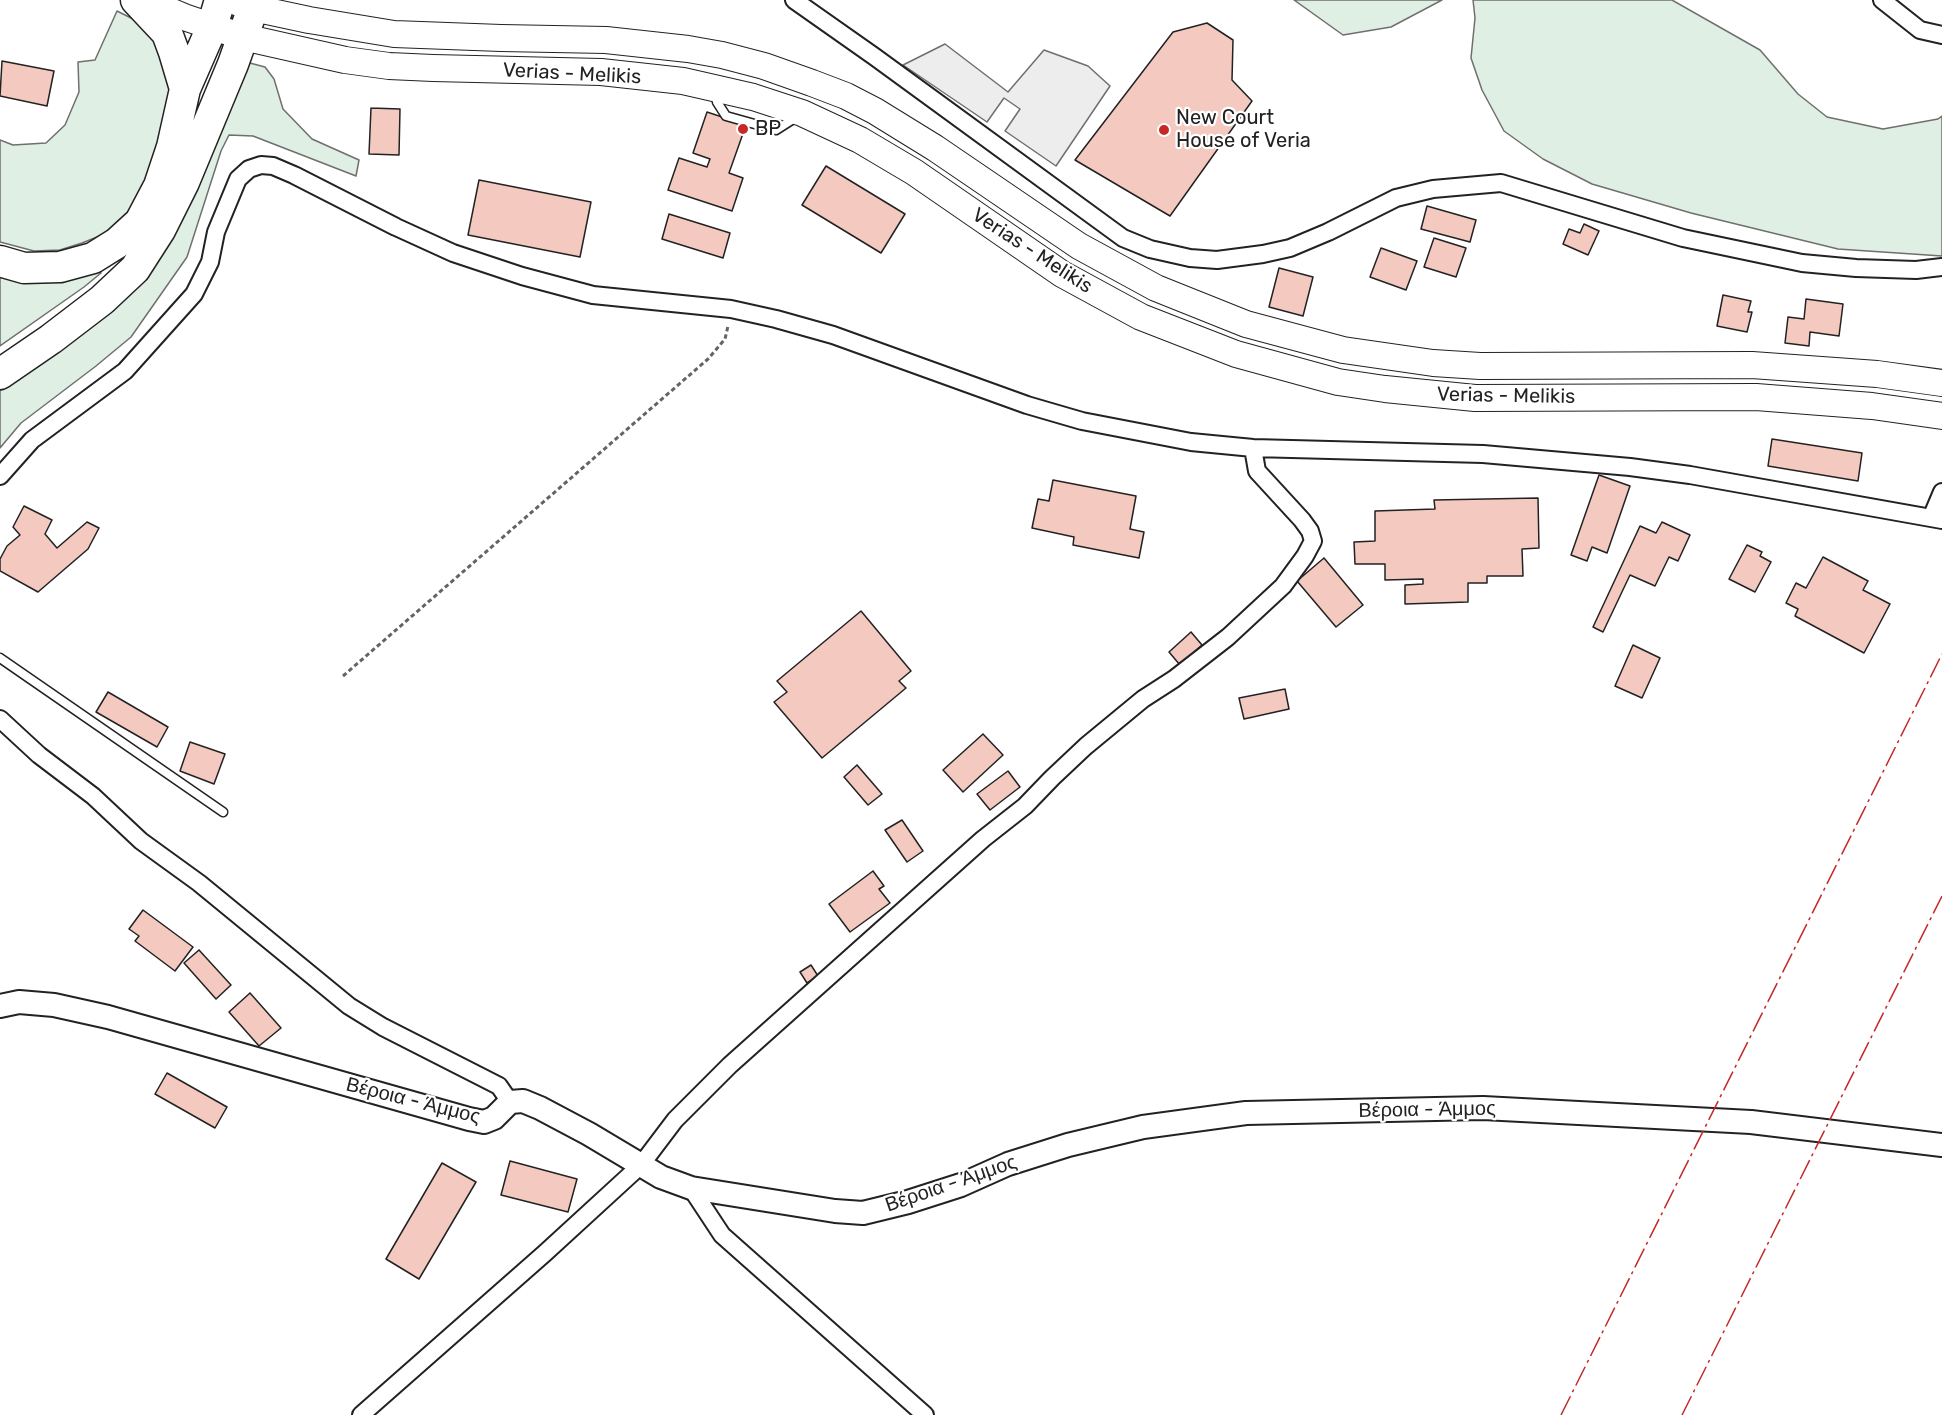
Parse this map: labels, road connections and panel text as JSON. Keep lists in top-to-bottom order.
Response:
{
  "streets": {
    "main road": ["Verias - Melikis"],
    "street": ["Βέροια - Άμμος"]
  },
  "places": ["BP", "New Court House of Veria"]
}
